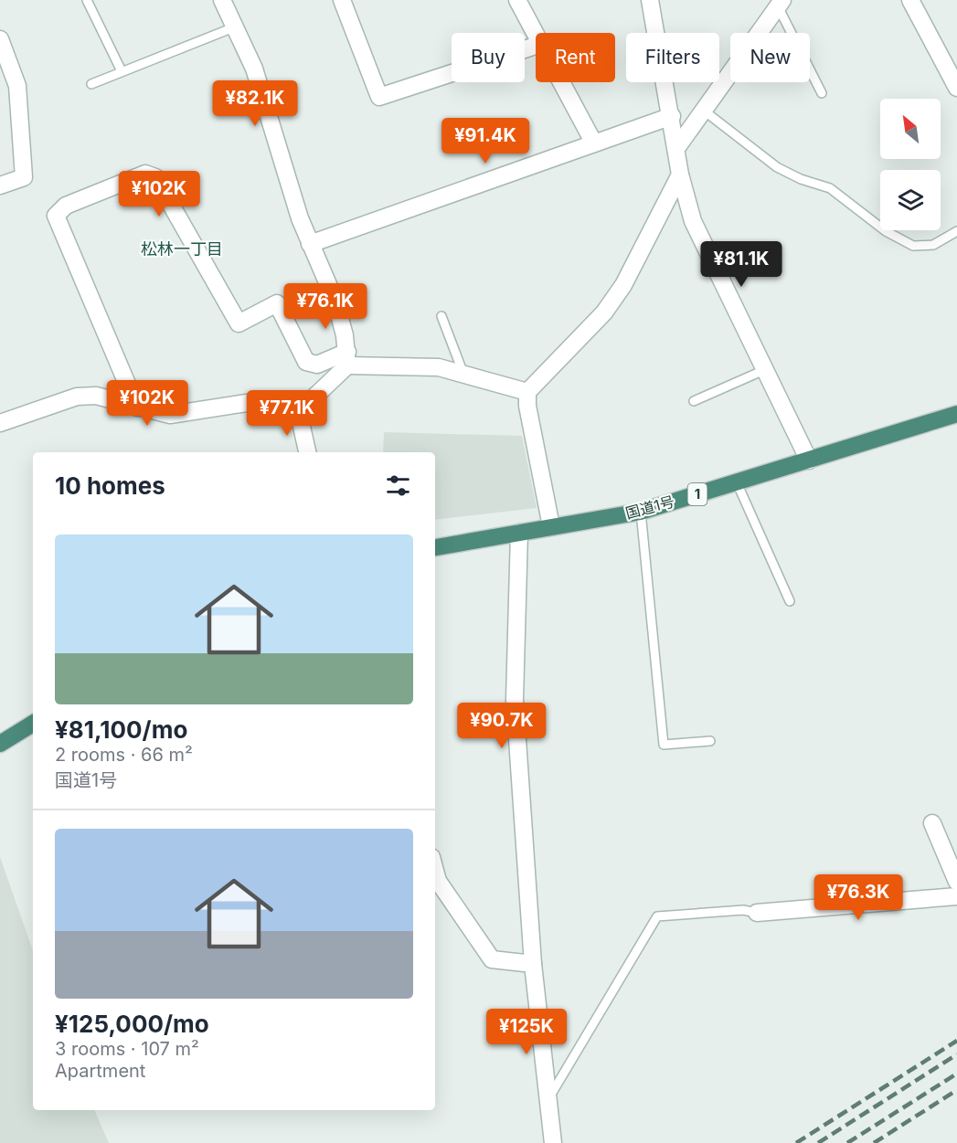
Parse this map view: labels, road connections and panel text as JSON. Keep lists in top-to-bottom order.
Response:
{
  "streets": {
    "highway": ["1", "国道1号"]
  },
  "districts": ["松林一丁目"],
  "north": "top left",
  "page": {
    "chip": [
      "Buy",
      "Rent",
      "Filters",
      "New"
    ],
    "price": [
      "¥82.1K",
      "¥91.4K",
      "¥102K",
      "¥81.1K",
      "¥76.1K",
      "¥102K",
      "¥77.1K",
      "¥90.7K",
      "¥76.3K",
      "¥125K"
    ],
    "heading": "10 homes",
    "list": [
      {
        "name": "¥81,100/mo",
        "note": "2 rooms · 66 m² · 国道1号"
      },
      {
        "name": "¥125,000/mo",
        "note": "3 rooms · 107 m² · Apartment"
      }
    ]
  }
}
